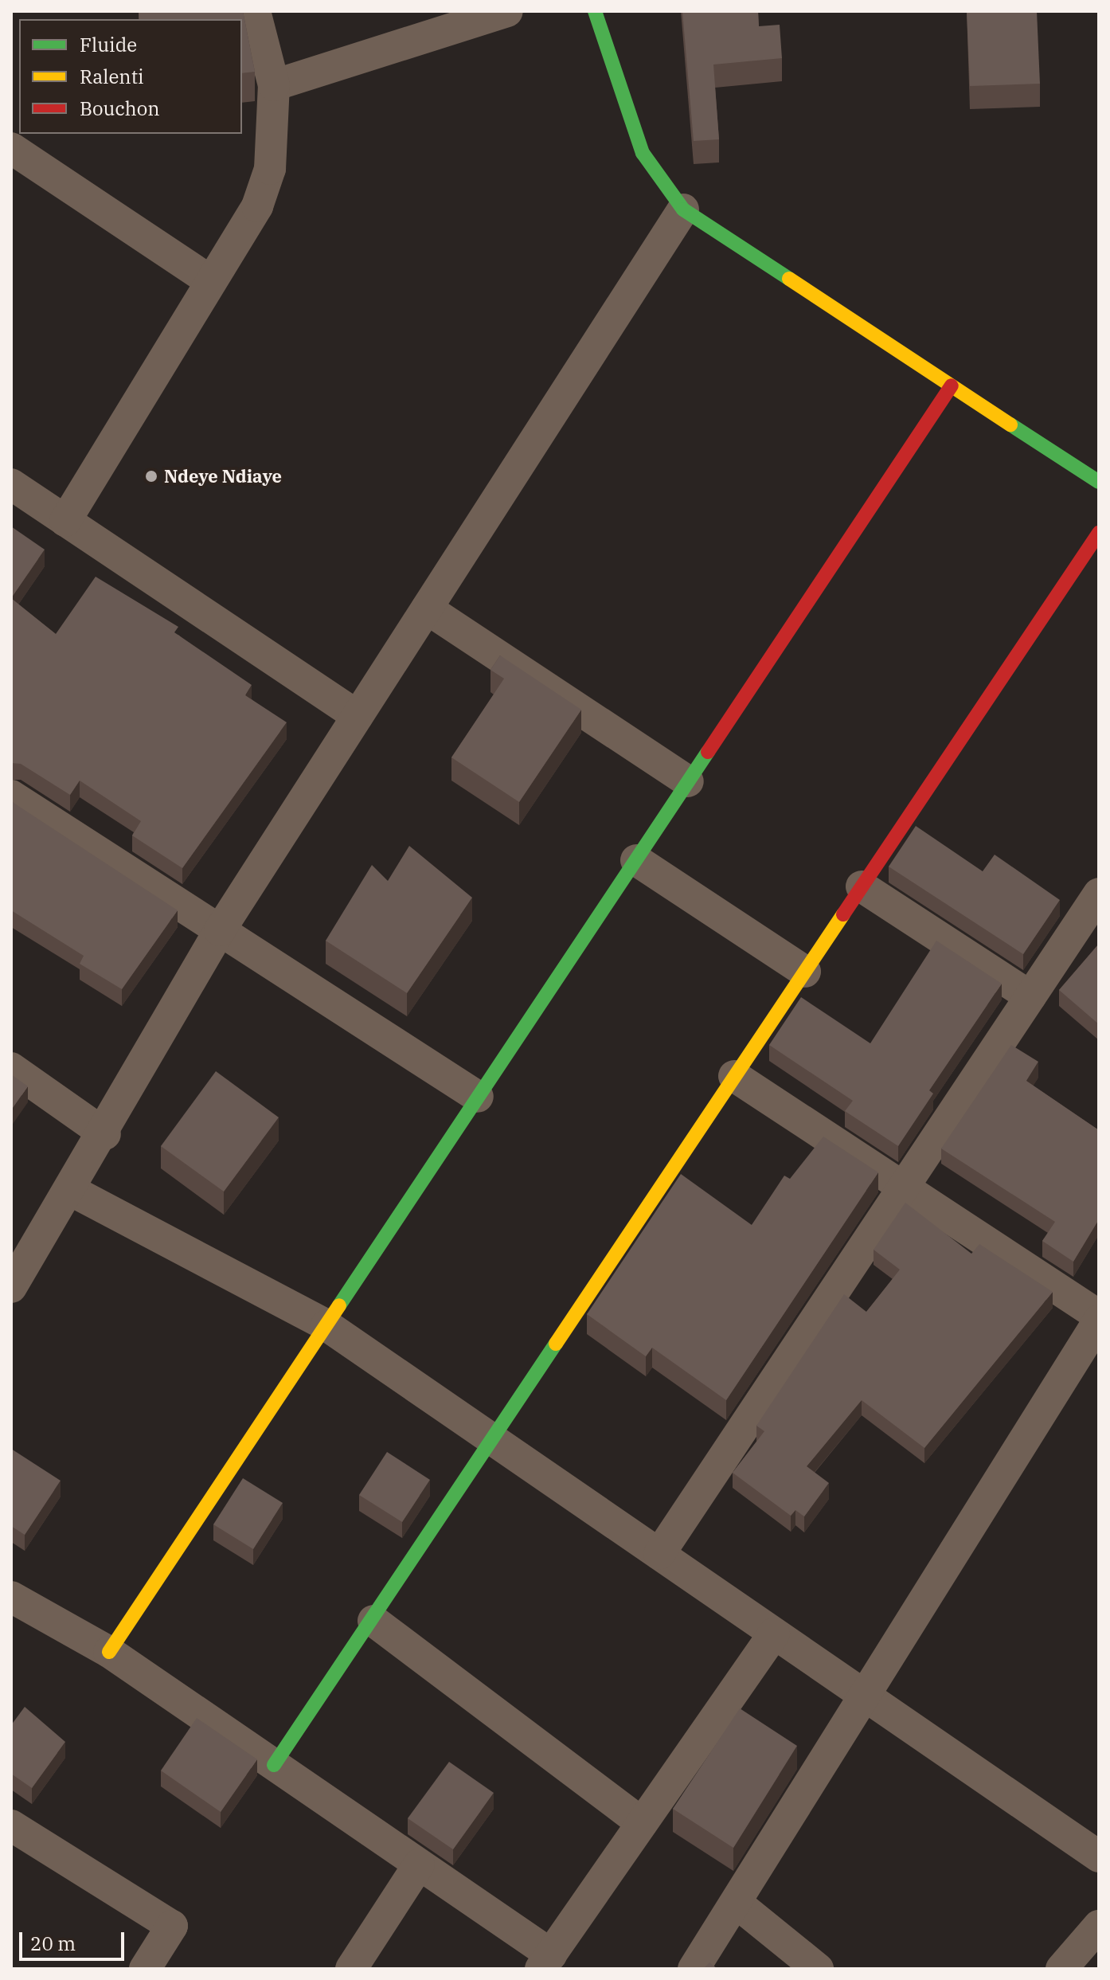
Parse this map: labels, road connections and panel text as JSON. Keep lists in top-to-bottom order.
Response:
{
  "places": ["Ndeye Ndiaye"],
  "legend": ["Fluide", "Ralenti", "Bouchon"],
  "scale_bar": "20 m"
}
